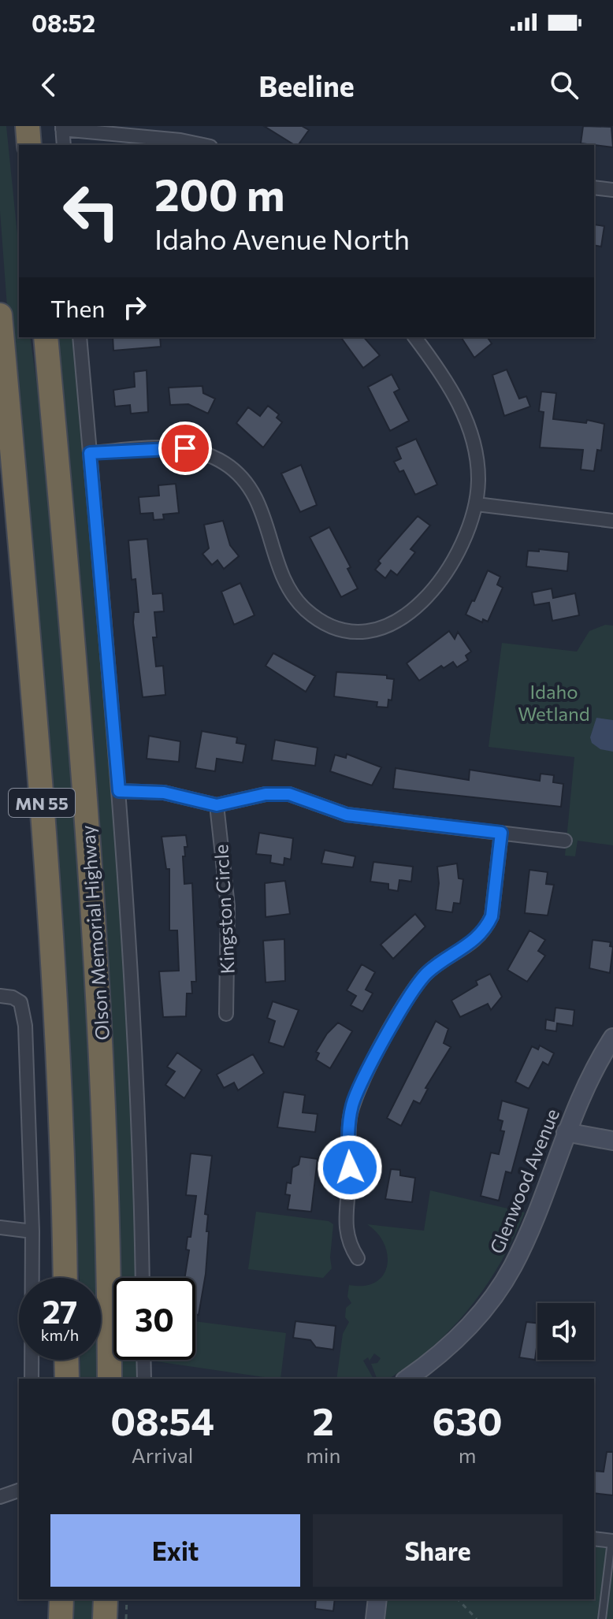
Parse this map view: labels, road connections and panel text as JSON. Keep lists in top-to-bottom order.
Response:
{
  "streets": {
    "highway": ["MN 55", "Olson Memorial Highway"],
    "street": ["Kingston Circle", "Glenwood Avenue"]
  },
  "parks": ["Idaho Wetland"],
  "page": {
    "status": "08:52",
    "header": "Beeline",
    "turn": ["200 m", "Idaho Avenue North"],
    "then": "Then",
    "speed": "27 km/h",
    "limit": "30",
    "eta": [
      "08:54",
      "Arrival",
      "2",
      "min",
      "630",
      "m"
    ],
    "buttons": ["Exit", "Share"]
  }
}
